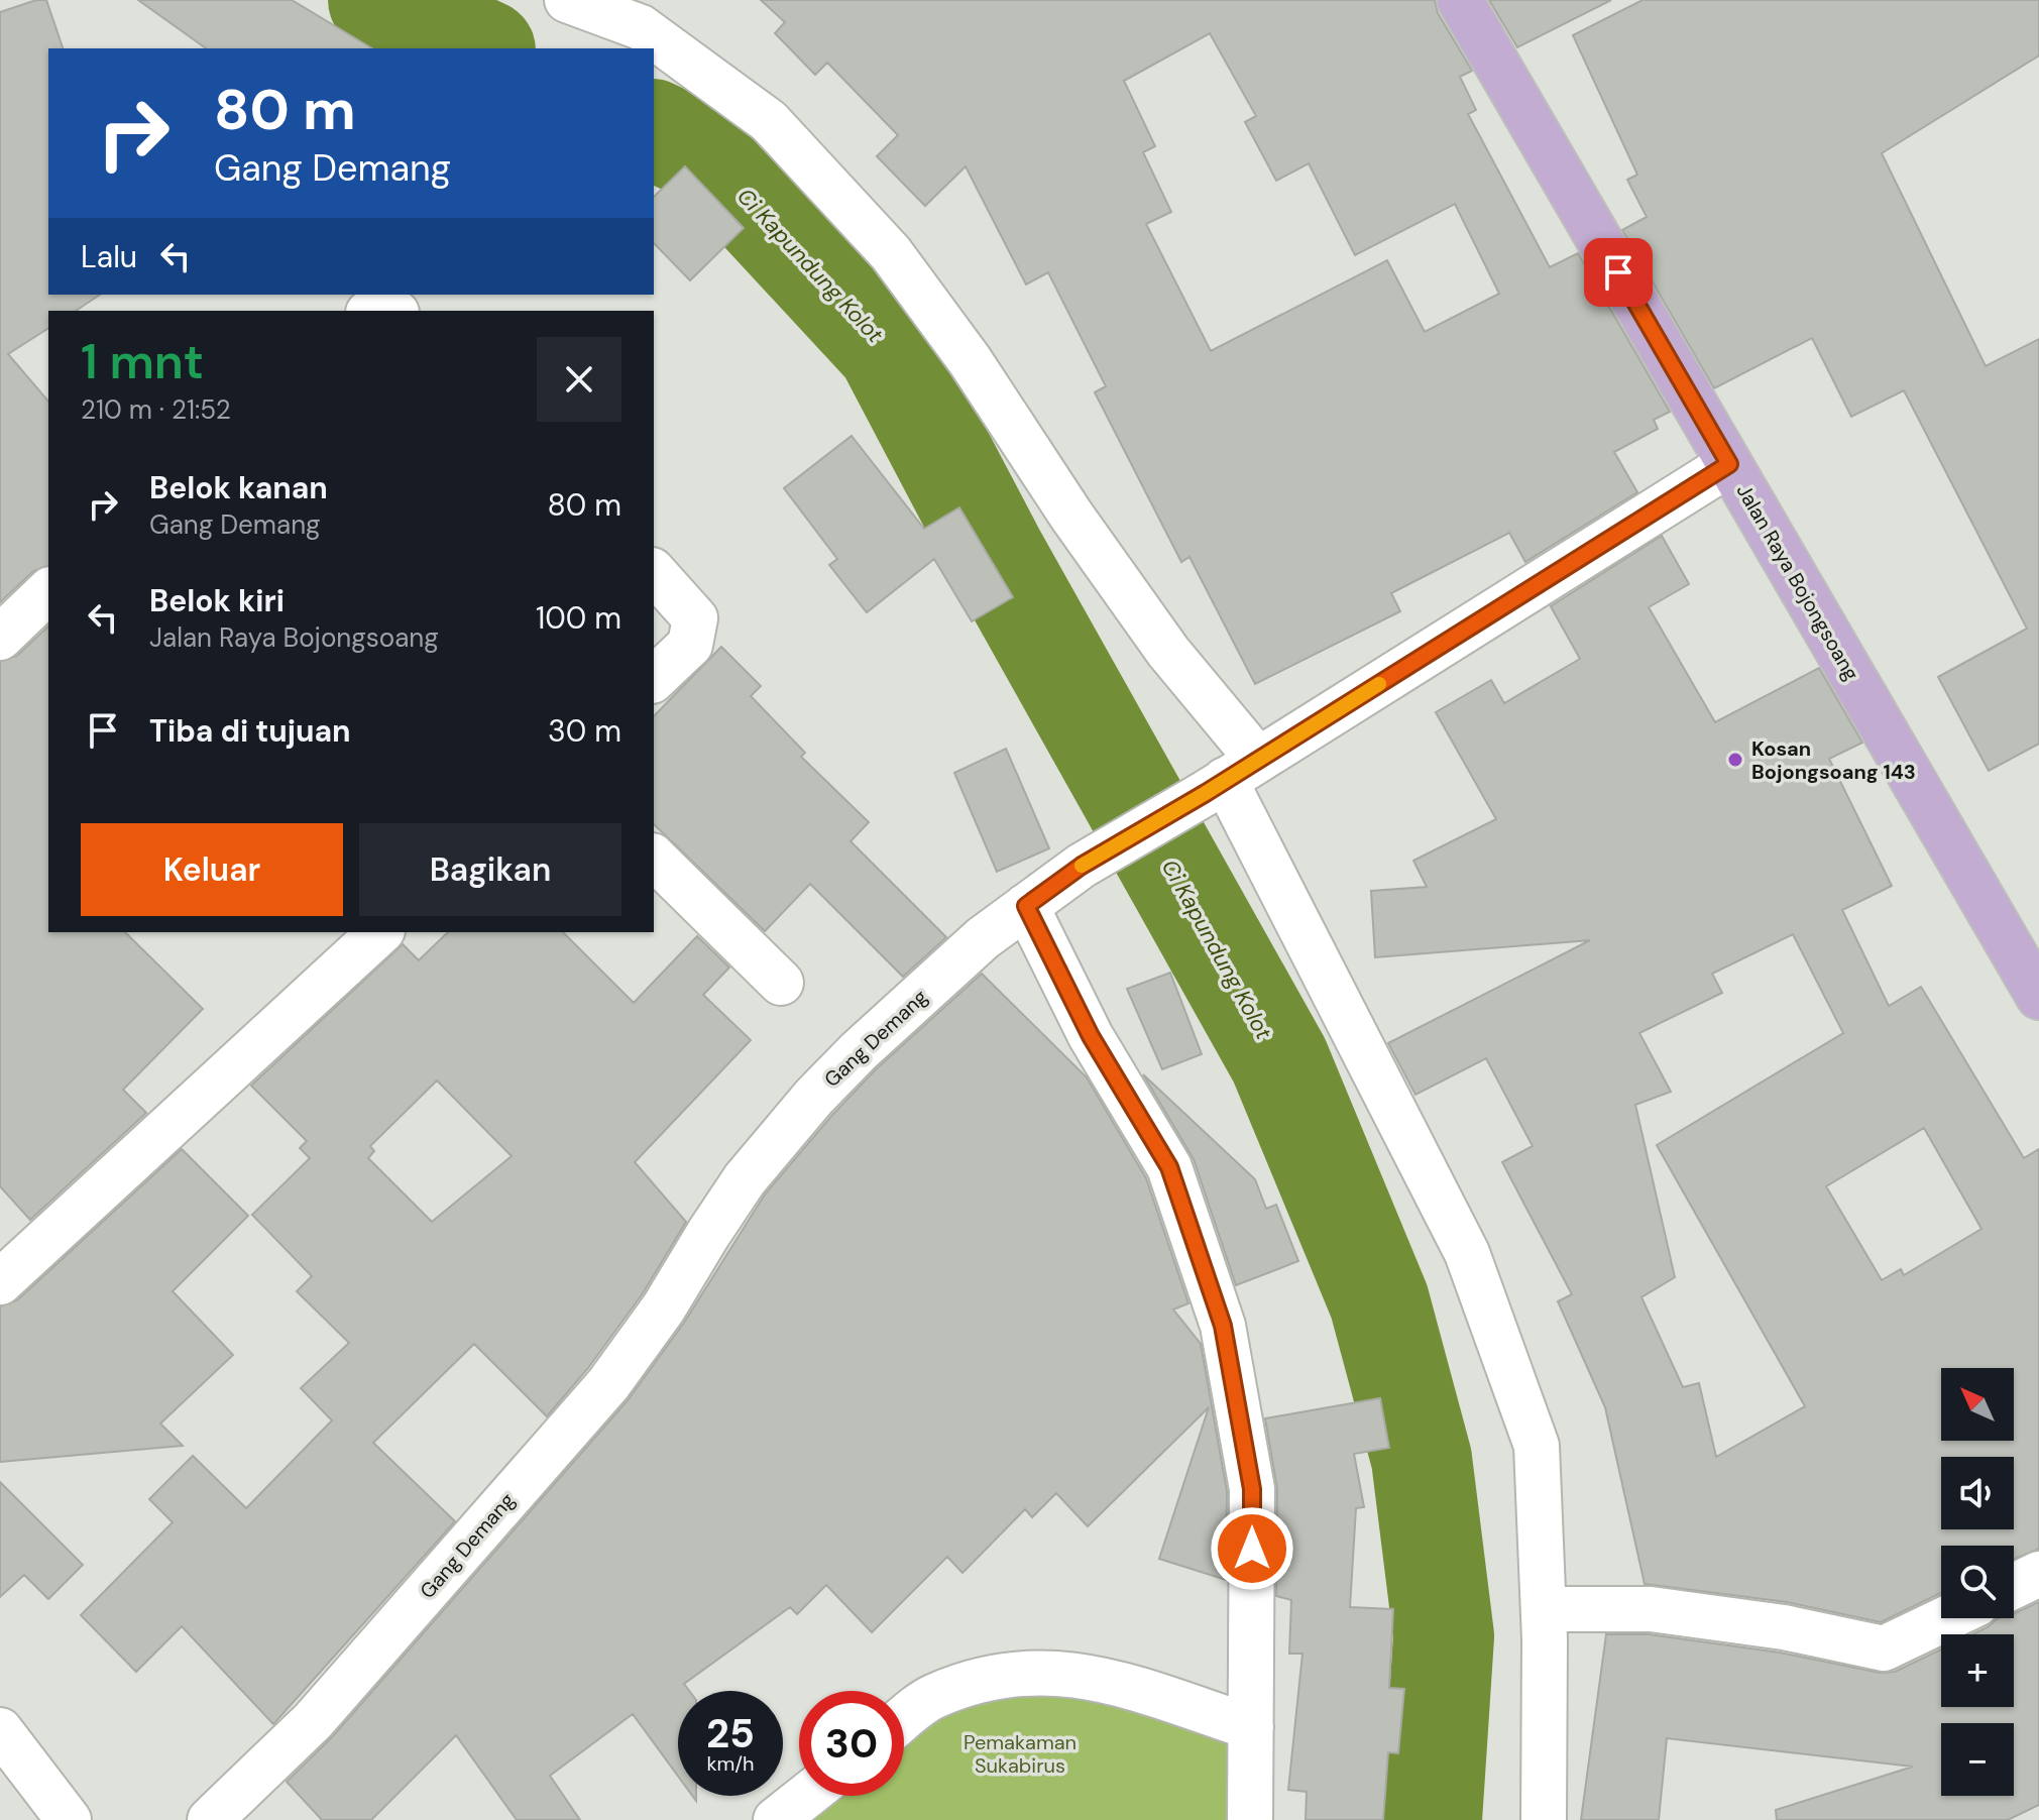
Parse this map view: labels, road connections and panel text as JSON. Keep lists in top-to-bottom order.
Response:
{
  "streets": {
    "main road": ["Jalan Raya Bojongsoang"],
    "street": ["Gang Demang"]
  },
  "crossings": [
    ["Jalan Raya Bojongsoang", "Gang Demang"]
  ],
  "water": ["Ci Kapundung Kolot"],
  "parks": ["Pemakaman Sukabirus"],
  "places": ["Kosan Bojongsoang 143"],
  "north": "top left",
  "page": {
    "turn": ["80 m", "Gang Demang"],
    "then": "Lalu",
    "heading": ["1 mnt", "210 m · 21:52"],
    "list": [
      {
        "name": "Belok kanan",
        "note": "Gang Demang",
        "value": "80 m"
      },
      {
        "name": "Belok kiri",
        "note": "Jalan Raya Bojongsoang",
        "value": "100 m"
      },
      {
        "name": "Tiba di tujuan",
        "value": "30 m"
      }
    ],
    "buttons": ["Keluar", "Bagikan"],
    "map_buttons": ["+", "−"],
    "speed": "25 km/h",
    "limit": "30"
  }
}
